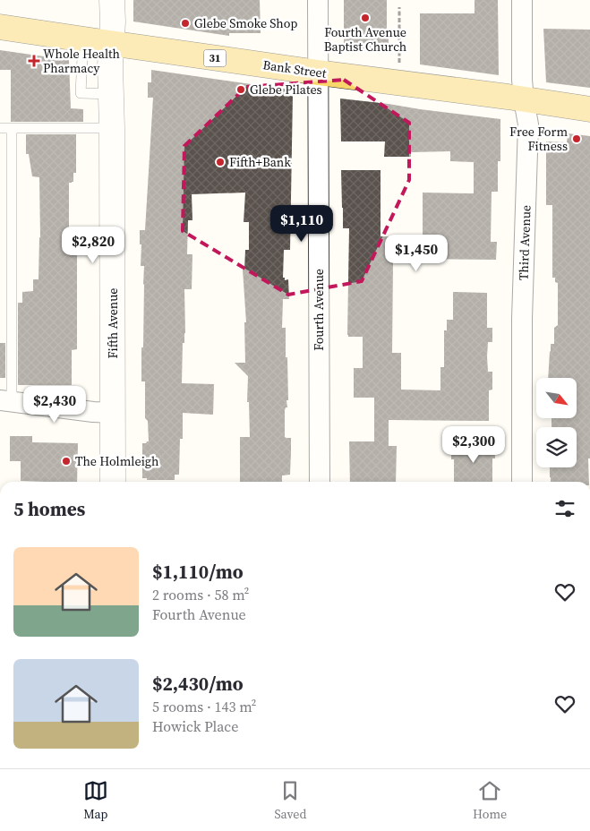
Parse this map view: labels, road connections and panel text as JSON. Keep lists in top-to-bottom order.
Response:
{
  "streets": {
    "main road": ["31", "Bank Street"],
    "street": ["Third Avenue", "Fourth Avenue", "Fifth Avenue"]
  },
  "crossings": [
    ["Bank Street", "Third Avenue"],
    ["Bank Street", "Fourth Avenue"],
    ["Bank Street", "Fifth Avenue"]
  ],
  "places": {
    "other": [
      "Fourth Avenue Baptist Church",
      "Glebe Smoke Shop",
      "Glebe Pilates",
      "Free Form Fitness",
      "Fifth+Bank",
      "The Holmleigh"
    ],
    "health": ["Whole Health Pharmacy"]
  },
  "north": "bottom right",
  "page": {
    "price": [
      "$1,110",
      "$2,820",
      "$1,450",
      "$2,430",
      "$2,300"
    ],
    "heading": "5 homes",
    "list": [
      {
        "name": "$1,110/mo",
        "note": "2 rooms · 58 m² · Fourth Avenue"
      },
      {
        "name": "$2,430/mo",
        "note": "5 rooms · 143 m² · Howick Place"
      }
    ],
    "tabs": ["Map", "Saved", "Home"]
  }
}
